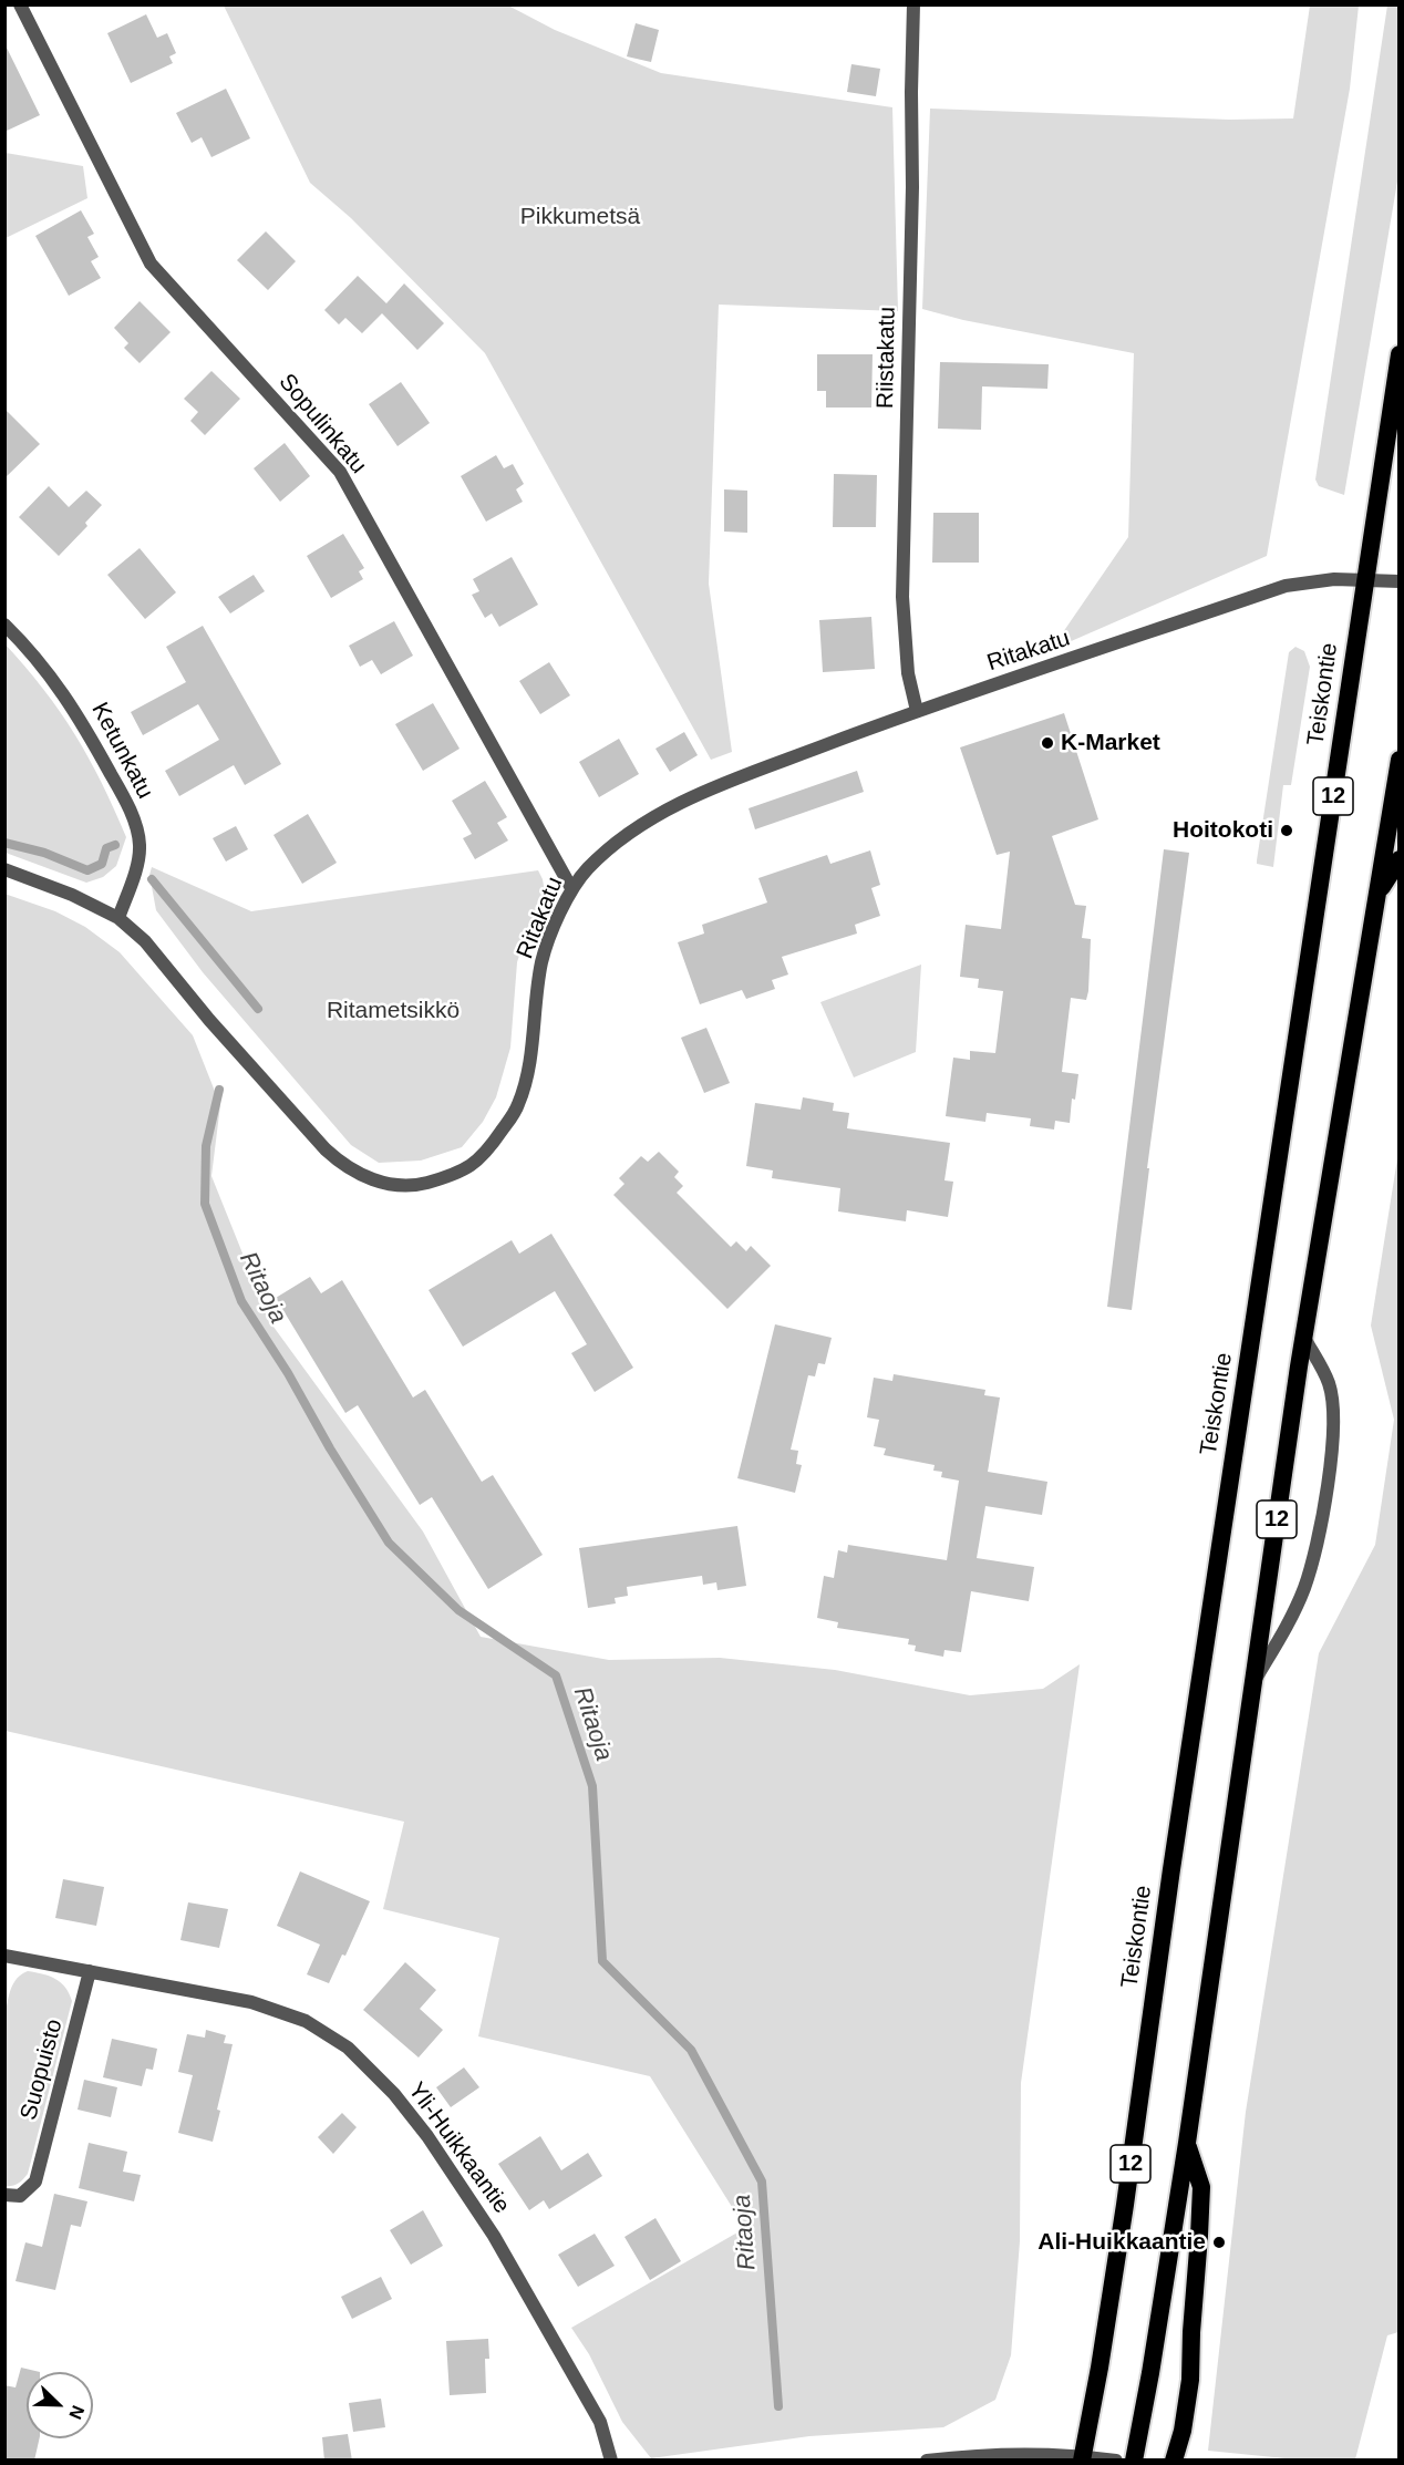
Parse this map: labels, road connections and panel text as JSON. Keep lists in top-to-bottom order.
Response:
{
  "streets": {
    "highway": ["Teiskontie", "12"],
    "street": [
      "Riistakatu",
      "Sopulinkatu",
      "Ritakatu",
      "Ketunkatu",
      "Suopuisto",
      "Yli-Huikkaantie"
    ]
  },
  "crossings": [
    ["Riistakatu", "Ritakatu"],
    ["Sopulinkatu", "Ritakatu"],
    ["Ritakatu", "Teiskontie"],
    ["Ritakatu", "Ketunkatu"],
    ["Suopuisto", "Yli-Huikkaantie"]
  ],
  "water": ["Ritaoja"],
  "parks": ["Pikkumetsä", "Ritametsikkö"],
  "places": ["K-Market", "Hoitokoti", "Ali-Huikkaantie"],
  "north": "bottom right"
}
